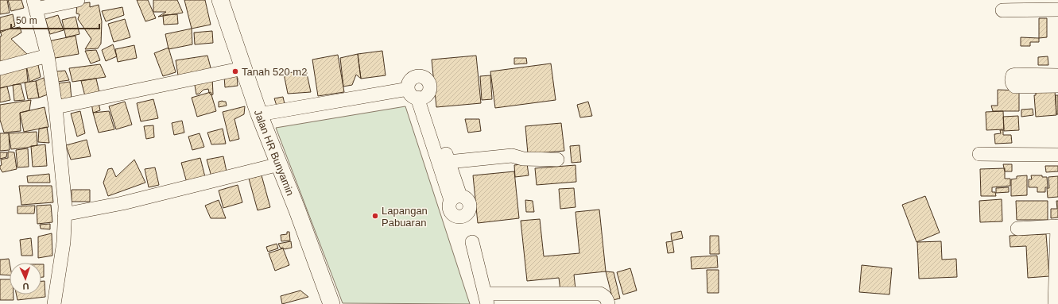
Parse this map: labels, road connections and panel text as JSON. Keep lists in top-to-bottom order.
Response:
{
  "streets": {
    "main road": ["Jalan HR Bunyamin"]
  },
  "places": ["Tanah 520 m2", "Lapangan Pabuaran"],
  "scale_bar": "50 m",
  "north": "bottom"
}
